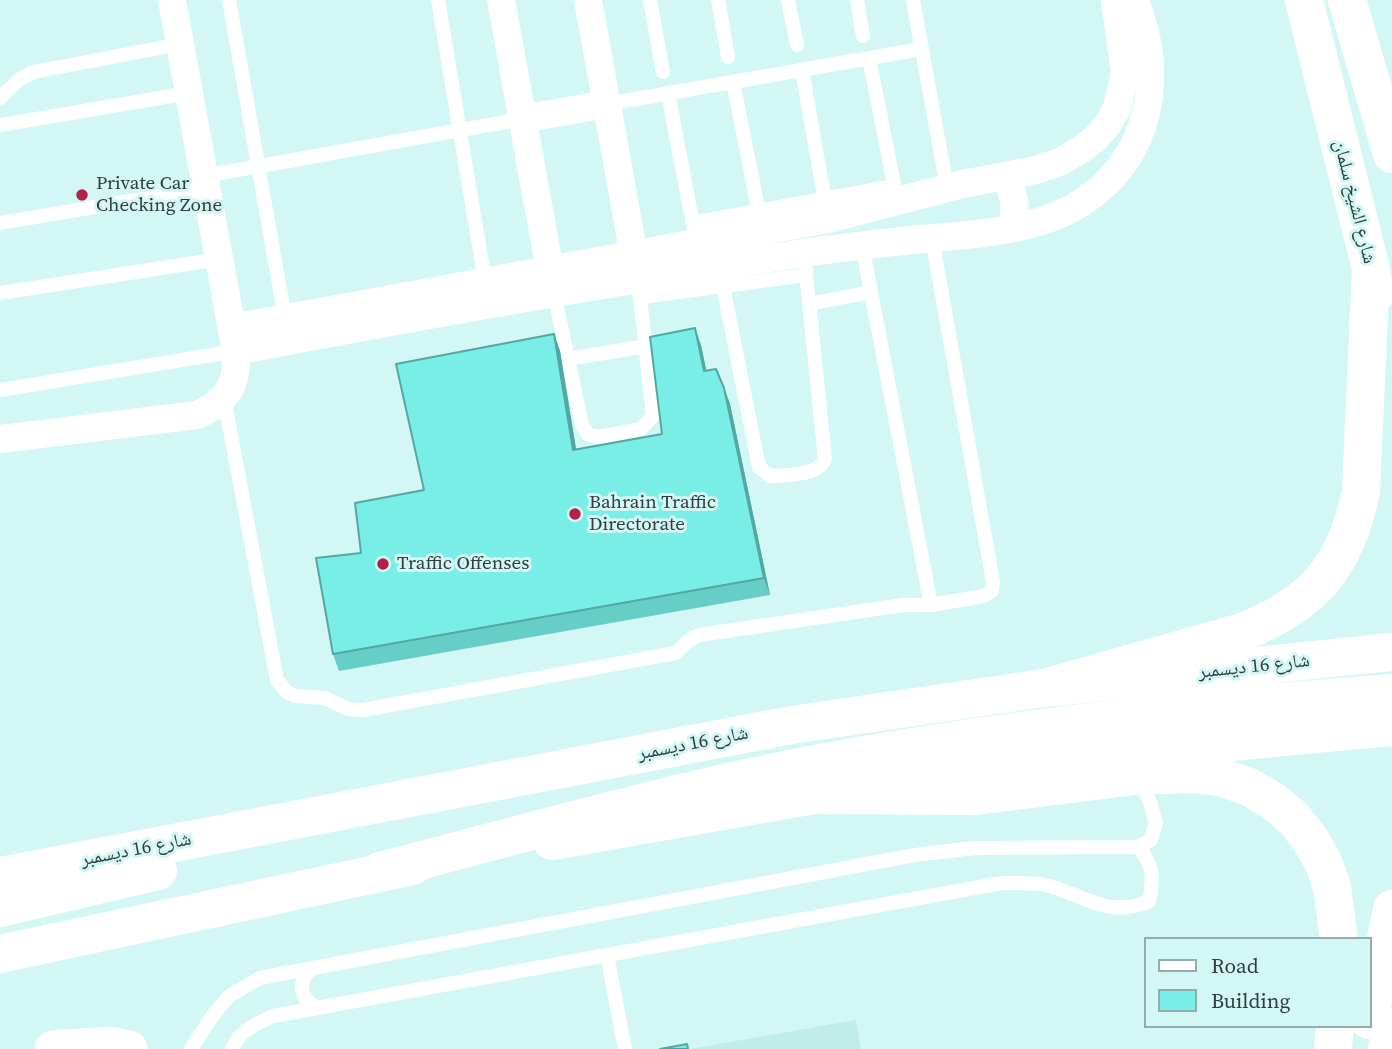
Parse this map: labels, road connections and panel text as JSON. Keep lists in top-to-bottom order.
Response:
{
  "streets": {
    "main road": ["شارع الشيخ سلمان", "شارع 16 ديسمبر"]
  },
  "places": ["Private Car Checking Zone", "Bahrain Traffic Directorate", "Traffic Offenses"],
  "legend": ["Road", "Building"]
}
